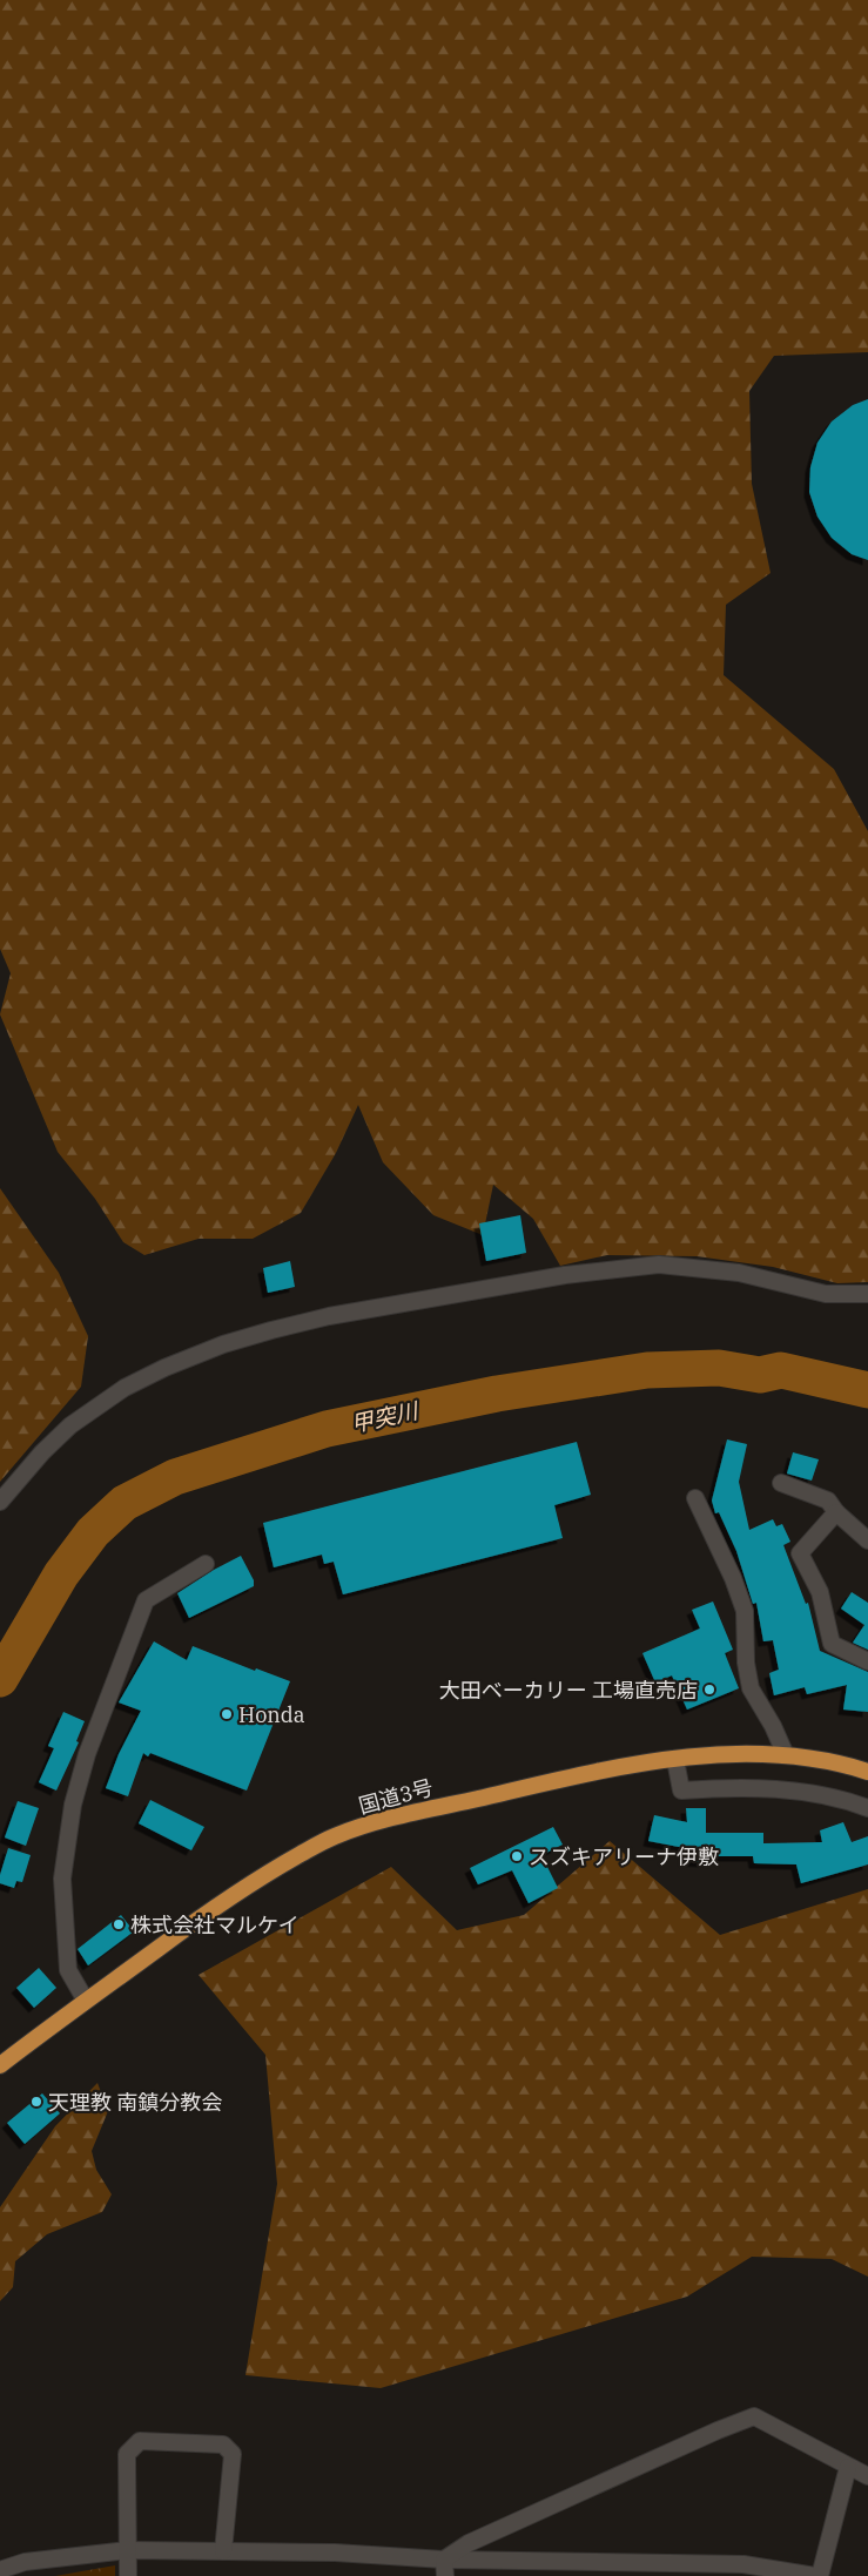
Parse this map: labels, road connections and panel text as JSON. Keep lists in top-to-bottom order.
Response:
{
  "streets": {
    "highway": ["国道3号"]
  },
  "water": ["甲突川"],
  "places": [
    "大田ベーカリー 工場直売店",
    "Honda",
    "スズキアリーナ伊敷",
    "株式会社マルケイ",
    "天理教 南鎮分教会"
  ]
}
